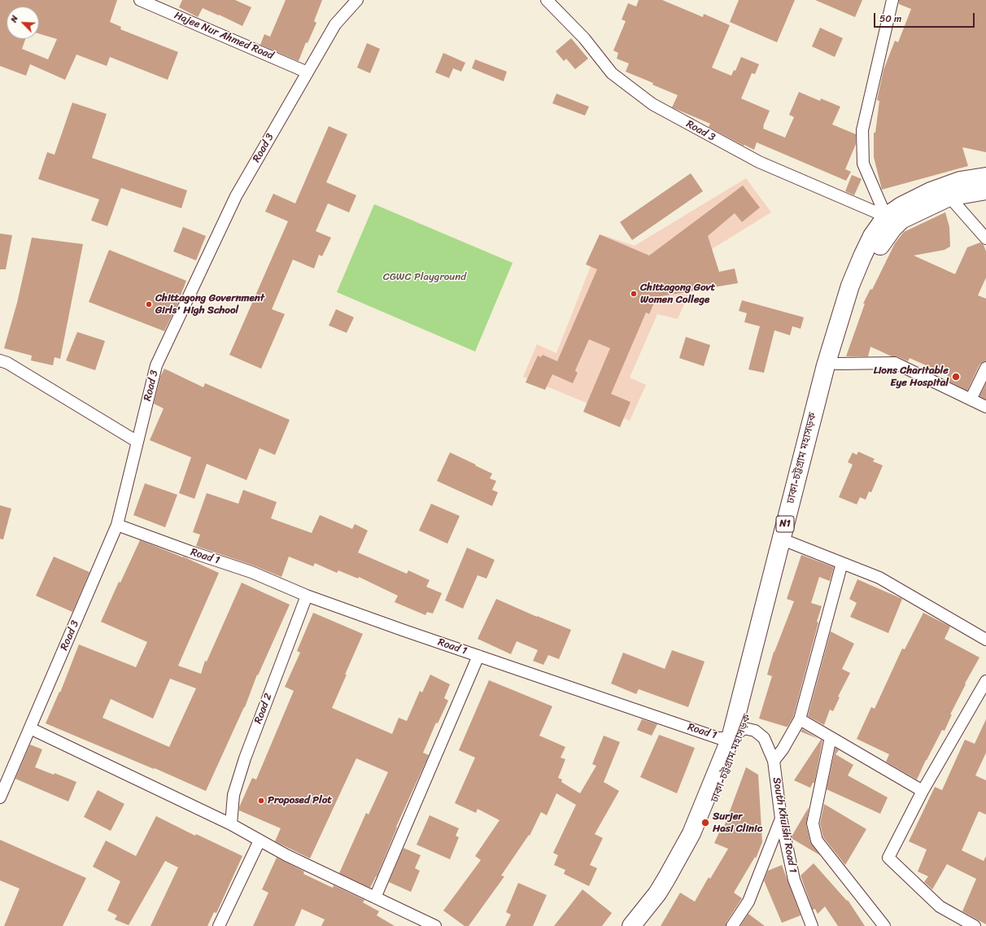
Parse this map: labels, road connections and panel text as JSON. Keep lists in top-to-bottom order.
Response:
{
  "streets": {
    "highway": ["ঢাকা-চট্টগ্রাম মহাসড়ক", "N1"],
    "street": [
      "Hajee Nur Ahmed Road",
      "Road 3",
      "Road 1",
      "Road 2",
      "South Khulshi Road 1"
    ]
  },
  "crossings": [
    ["Hajee Nur Ahmed Road", "Road 3"],
    ["Road 3", "ঢাকা-চট্টগ্রাম মহাসড়ক"],
    ["Road 3", "Road 1"],
    ["ঢাকা-চট্টগ্রাম মহাসড়ক", "Road 1"],
    ["Road 1", "Road 2"],
    ["Road 1", "South Khulshi Road 1"]
  ],
  "parks": ["CGWC Playground"],
  "places": [
    "Chittagong Govt Women College",
    "Chittagong Government Girls' High School",
    "Lions Charitable Eye Hospital",
    "Proposed Plot",
    "Surjer Hasi Clinic"
  ],
  "scale_bar": "50 m",
  "north": "top left"
}
